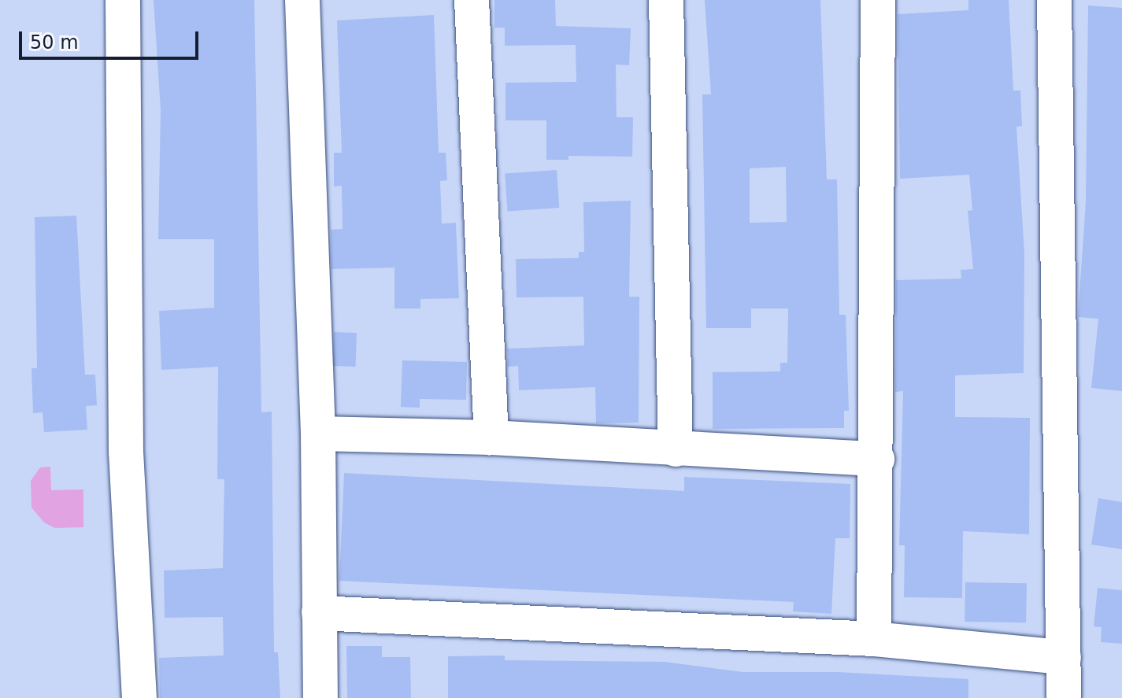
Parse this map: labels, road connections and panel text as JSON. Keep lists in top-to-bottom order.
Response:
{
  "scale_bar": "50 m"
}
